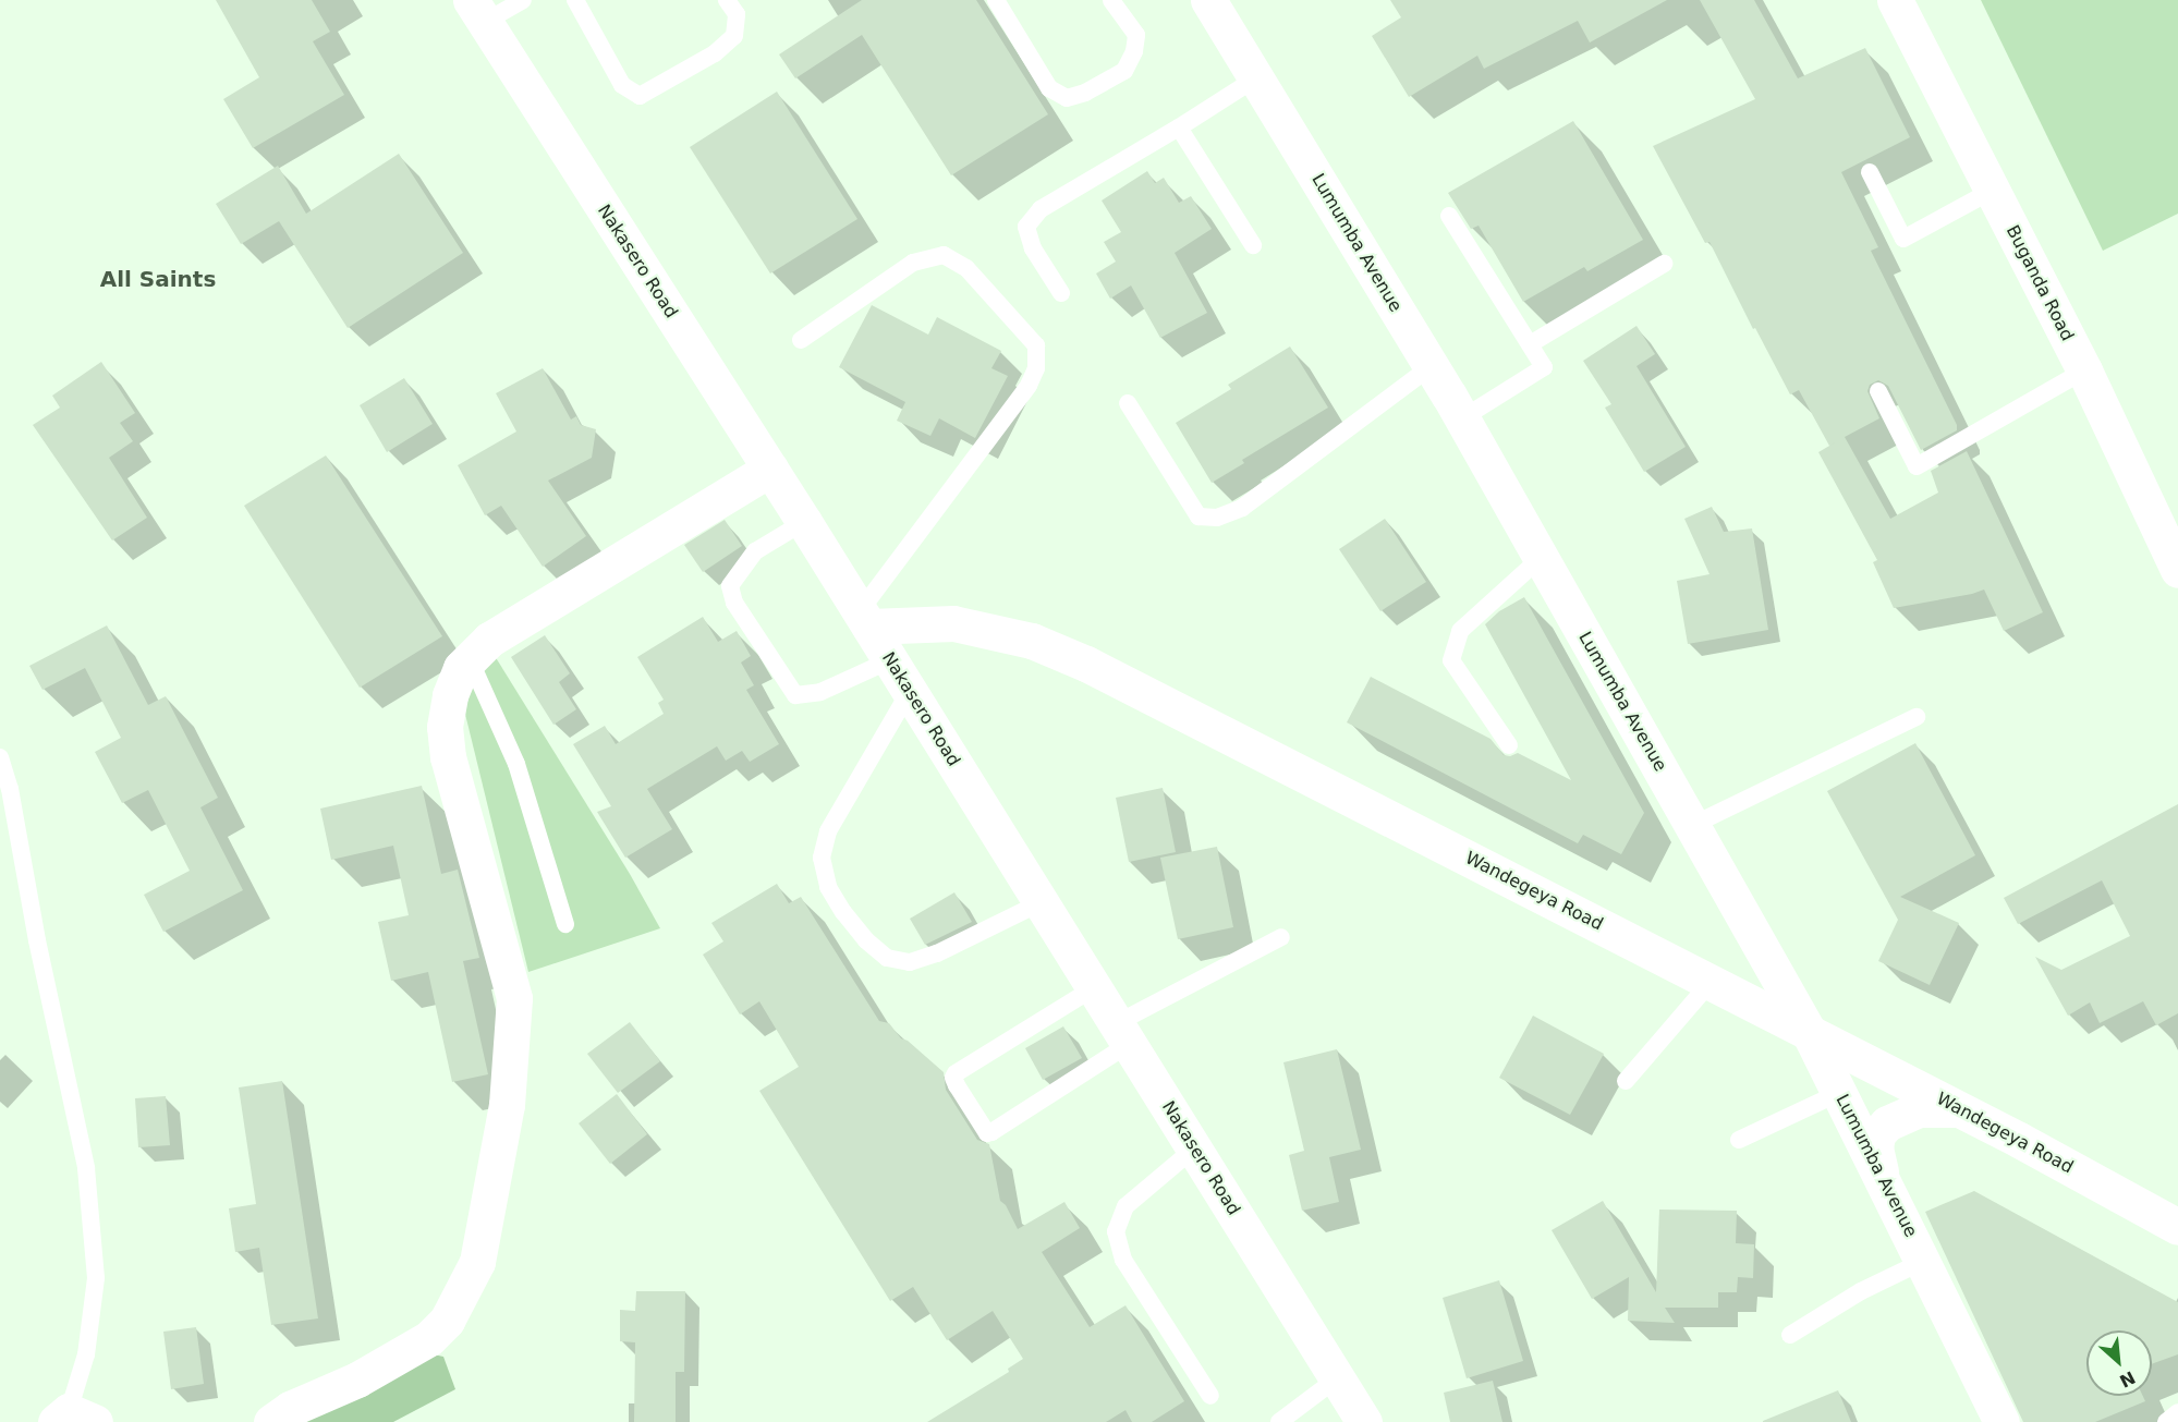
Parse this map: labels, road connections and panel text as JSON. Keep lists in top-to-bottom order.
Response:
{
  "streets": {
    "street": [
      "Lumumba Avenue",
      "Nakasero Road",
      "Buganda Road",
      "Wandegeya Road"
    ]
  },
  "crossings": [
    ["Lumumba Avenue", "Wandegeya Road"],
    ["Nakasero Road", "Wandegeya Road"]
  ],
  "districts": ["All Saints"],
  "north": "bottom right"
}
